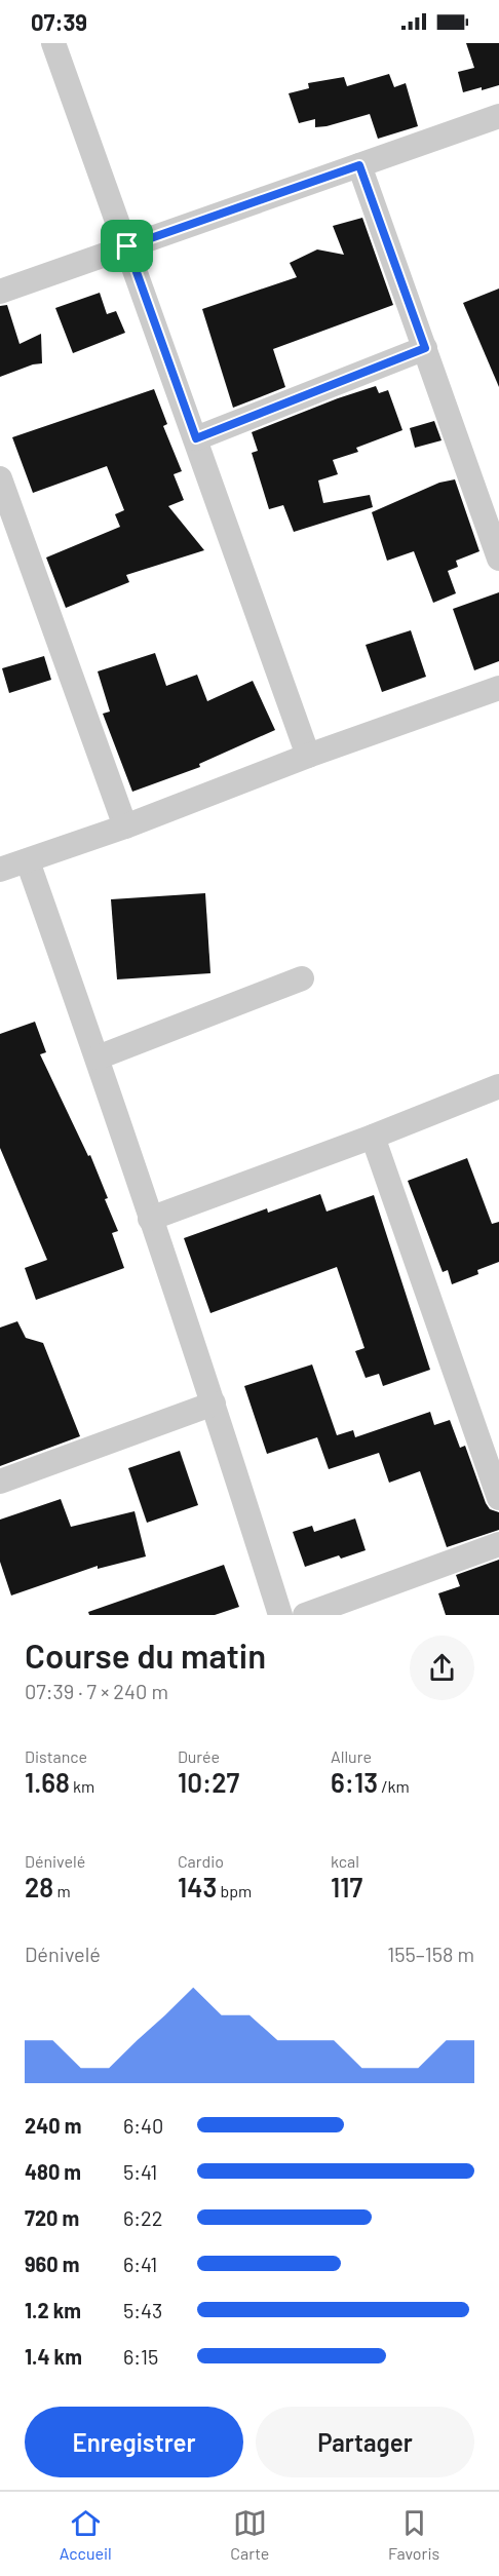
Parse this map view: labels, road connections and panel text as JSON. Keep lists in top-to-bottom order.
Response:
{
  "page": {
    "status": "07:39",
    "heading": ["Course du matin", "07:39 · 7 × 240 m"],
    "stats": [
      ["Distance", "1.68 km"],
      ["Durée", "10:27"],
      ["Allure", "6:13 /km"],
      ["Dénivelé", "28 m"],
      ["Cardio", "143 bpm"],
      ["kcal", "117"]
    ],
    "chart": ["Dénivelé", "155–158 m"],
    "list": [
      {
        "name": "240 m",
        "note": "6:40"
      },
      {
        "name": "480 m",
        "note": "5:41"
      },
      {
        "name": "720 m",
        "note": "6:22"
      },
      {
        "name": "960 m",
        "note": "6:41"
      },
      {
        "name": "1.2 km",
        "note": "5:43"
      },
      {
        "name": "1.4 km",
        "note": "6:15"
      }
    ],
    "buttons": ["Enregistrer", "Partager"],
    "tabs": ["Accueil", "Carte", "Favoris"]
  }
}
